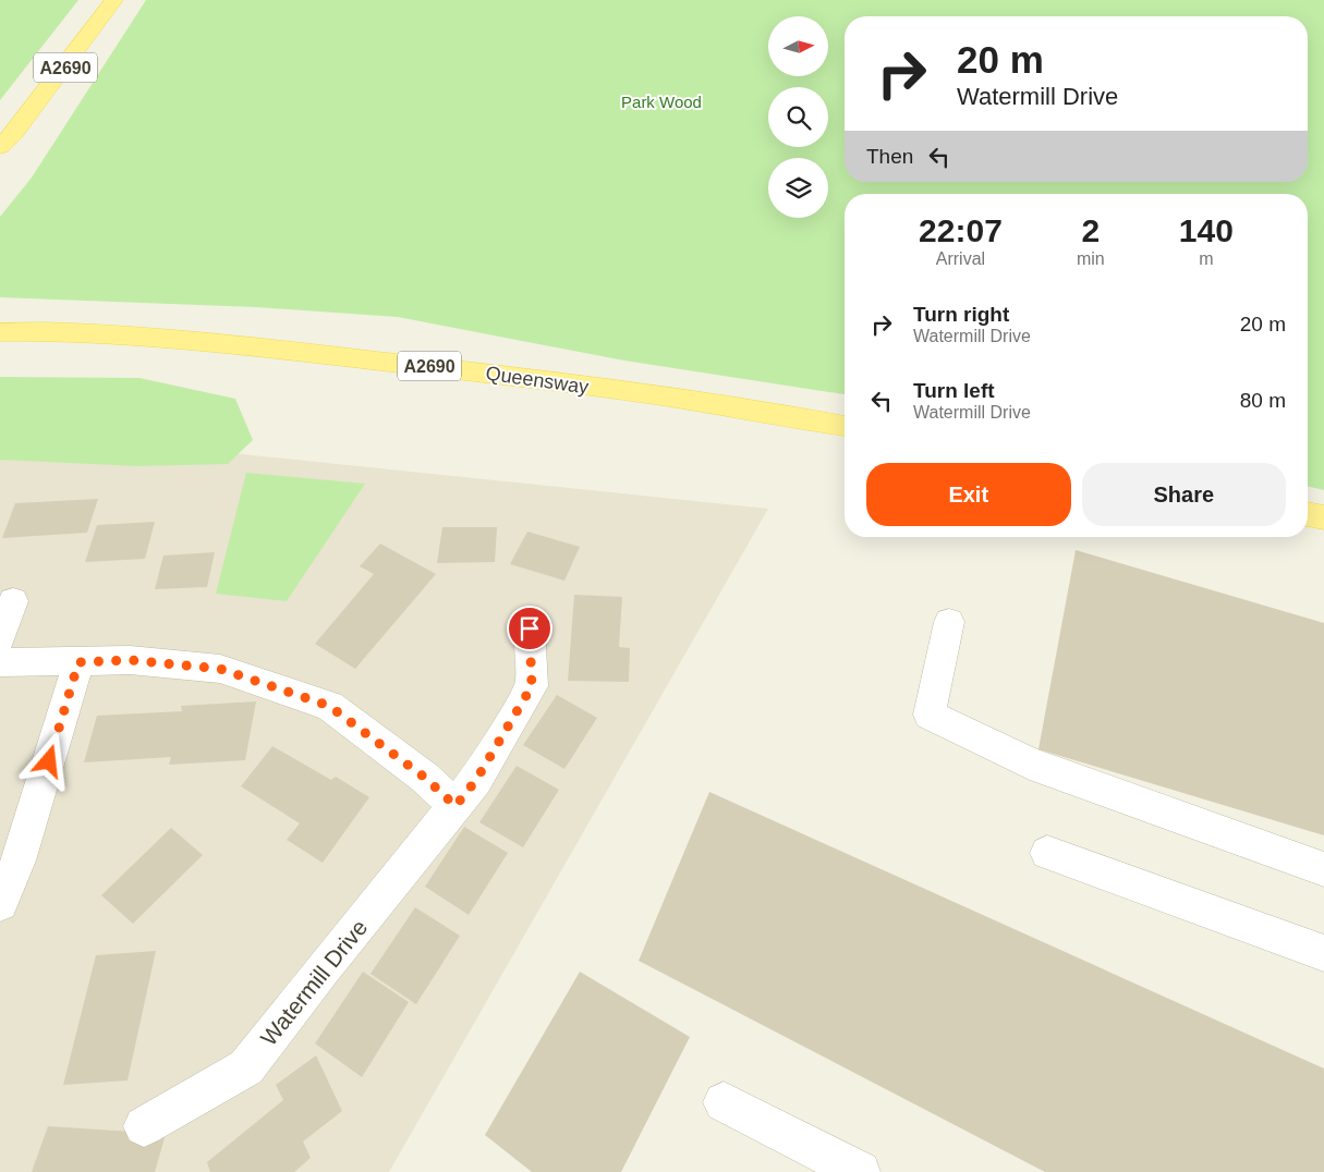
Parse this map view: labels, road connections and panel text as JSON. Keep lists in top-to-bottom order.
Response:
{
  "streets": {
    "main road": ["A2690", "Queensway"],
    "street": ["Watermill Drive"]
  },
  "parks": ["Park Wood"],
  "north": "right",
  "page": {
    "turn": ["20 m", "Watermill Drive"],
    "then": "Then",
    "eta": [
      "22:07",
      "Arrival",
      "2",
      "min",
      "140",
      "m"
    ],
    "list": [
      {
        "name": "Turn right",
        "note": "Watermill Drive",
        "value": "20 m"
      },
      {
        "name": "Turn left",
        "note": "Watermill Drive",
        "value": "80 m"
      }
    ],
    "buttons": ["Exit", "Share"]
  }
}
